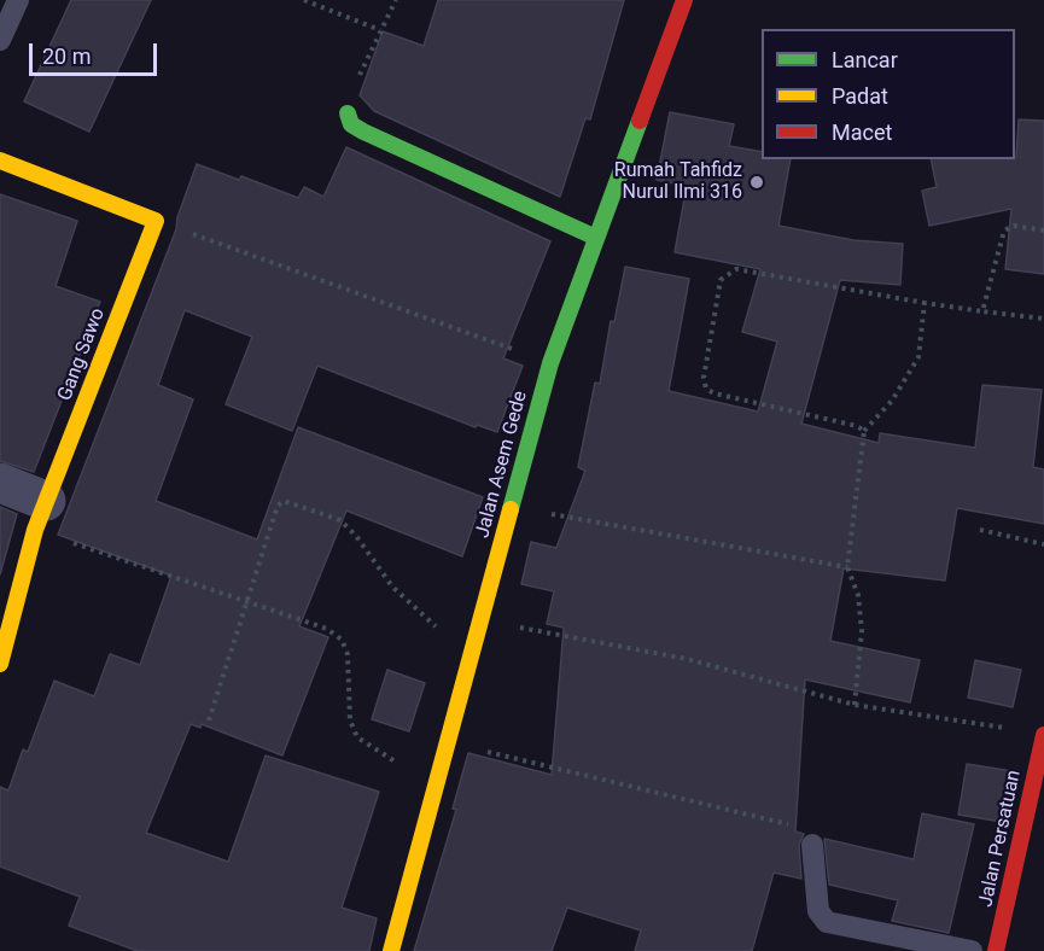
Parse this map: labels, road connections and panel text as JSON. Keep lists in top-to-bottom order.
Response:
{
  "streets": {
    "street": ["Gang Sawo", "Jalan Asem Gede", "Jalan Persatuan"]
  },
  "places": ["Rumah Tahfidz Nurul Ilmi 316"],
  "legend": ["Lancar", "Padat", "Macet"],
  "scale_bar": "20 m"
}
